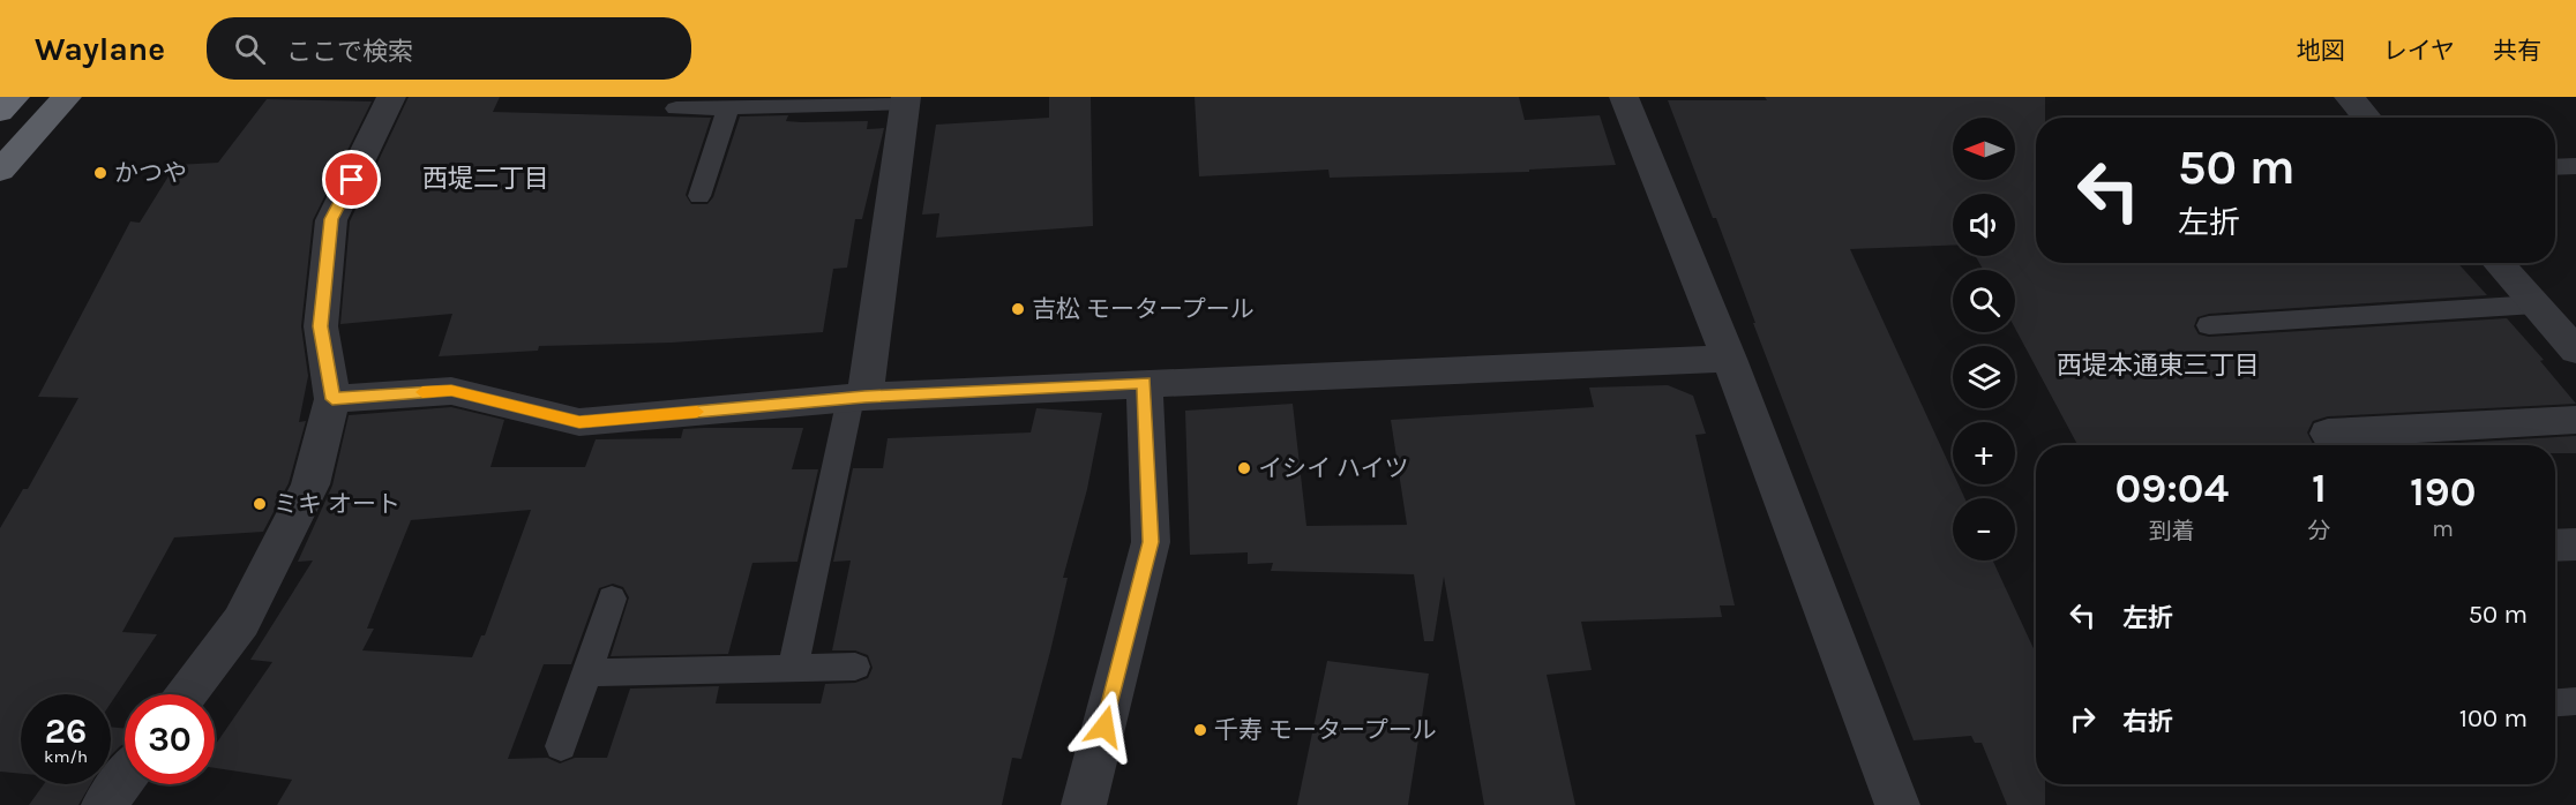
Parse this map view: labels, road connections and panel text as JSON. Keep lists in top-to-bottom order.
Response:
{
  "districts": ["西堤二丁目", "西堤本通東三丁目"],
  "places": [
    "かつや",
    "吉松 モータープール",
    "イシイ ハイツ",
    "ミキ オート",
    "千寿 モータープール"
  ],
  "north": "left",
  "page": {
    "header": "Waylane",
    "search": "ここで検索",
    "nav": ["地図", "レイヤ", "共有"],
    "map_buttons": ["+", "−"],
    "turn": ["50 m", "左折"],
    "eta": [
      "09:04",
      "到着",
      "1",
      "分",
      "190",
      "m"
    ],
    "list": [
      {
        "name": "左折",
        "value": "50 m"
      },
      {
        "name": "右折",
        "value": "100 m"
      }
    ],
    "speed": "26 km/h",
    "limit": "30"
  }
}
